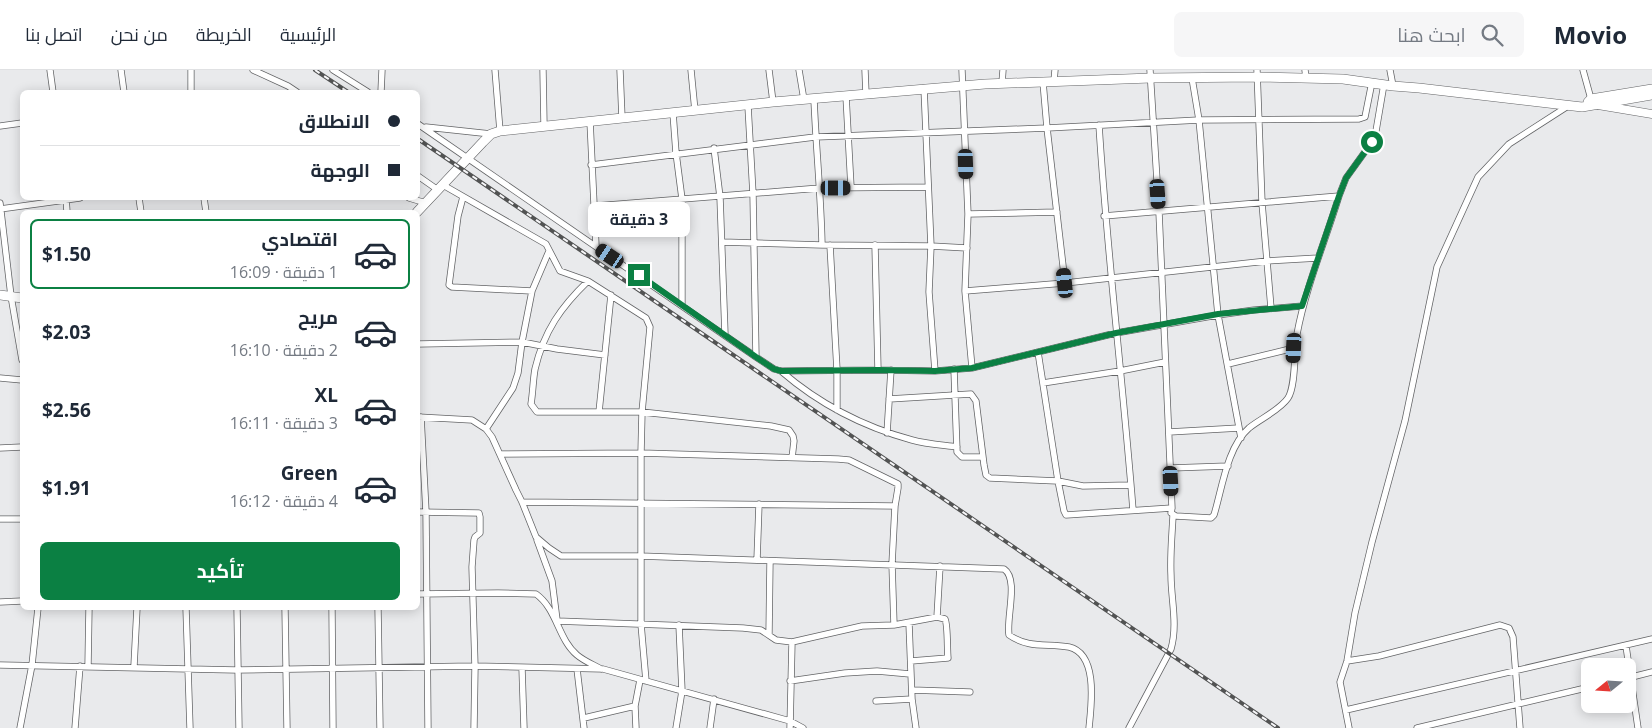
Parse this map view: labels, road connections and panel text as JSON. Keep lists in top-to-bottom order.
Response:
{
  "north": "left",
  "page": {
    "header": "Movio",
    "search": "ابحث هنا",
    "nav": [
      "الرئيسية",
      "الخريطة",
      "من نحن",
      "اتصل بنا"
    ],
    "banner": ["الانطلاق", "الوجهة"],
    "bubble": "3 دقيقة",
    "list": [
      {
        "name": "اقتصادي",
        "note": "1 دقيقة · 16:09",
        "value": "$1.50"
      },
      {
        "name": "مريح",
        "note": "2 دقيقة · 16:10",
        "value": "$2.03"
      },
      {
        "name": "XL",
        "note": "3 دقيقة · 16:11",
        "value": "$2.56"
      },
      {
        "name": "Green",
        "note": "4 دقيقة · 16:12",
        "value": "$1.91"
      }
    ],
    "buttons": "تأكيد"
  }
}
